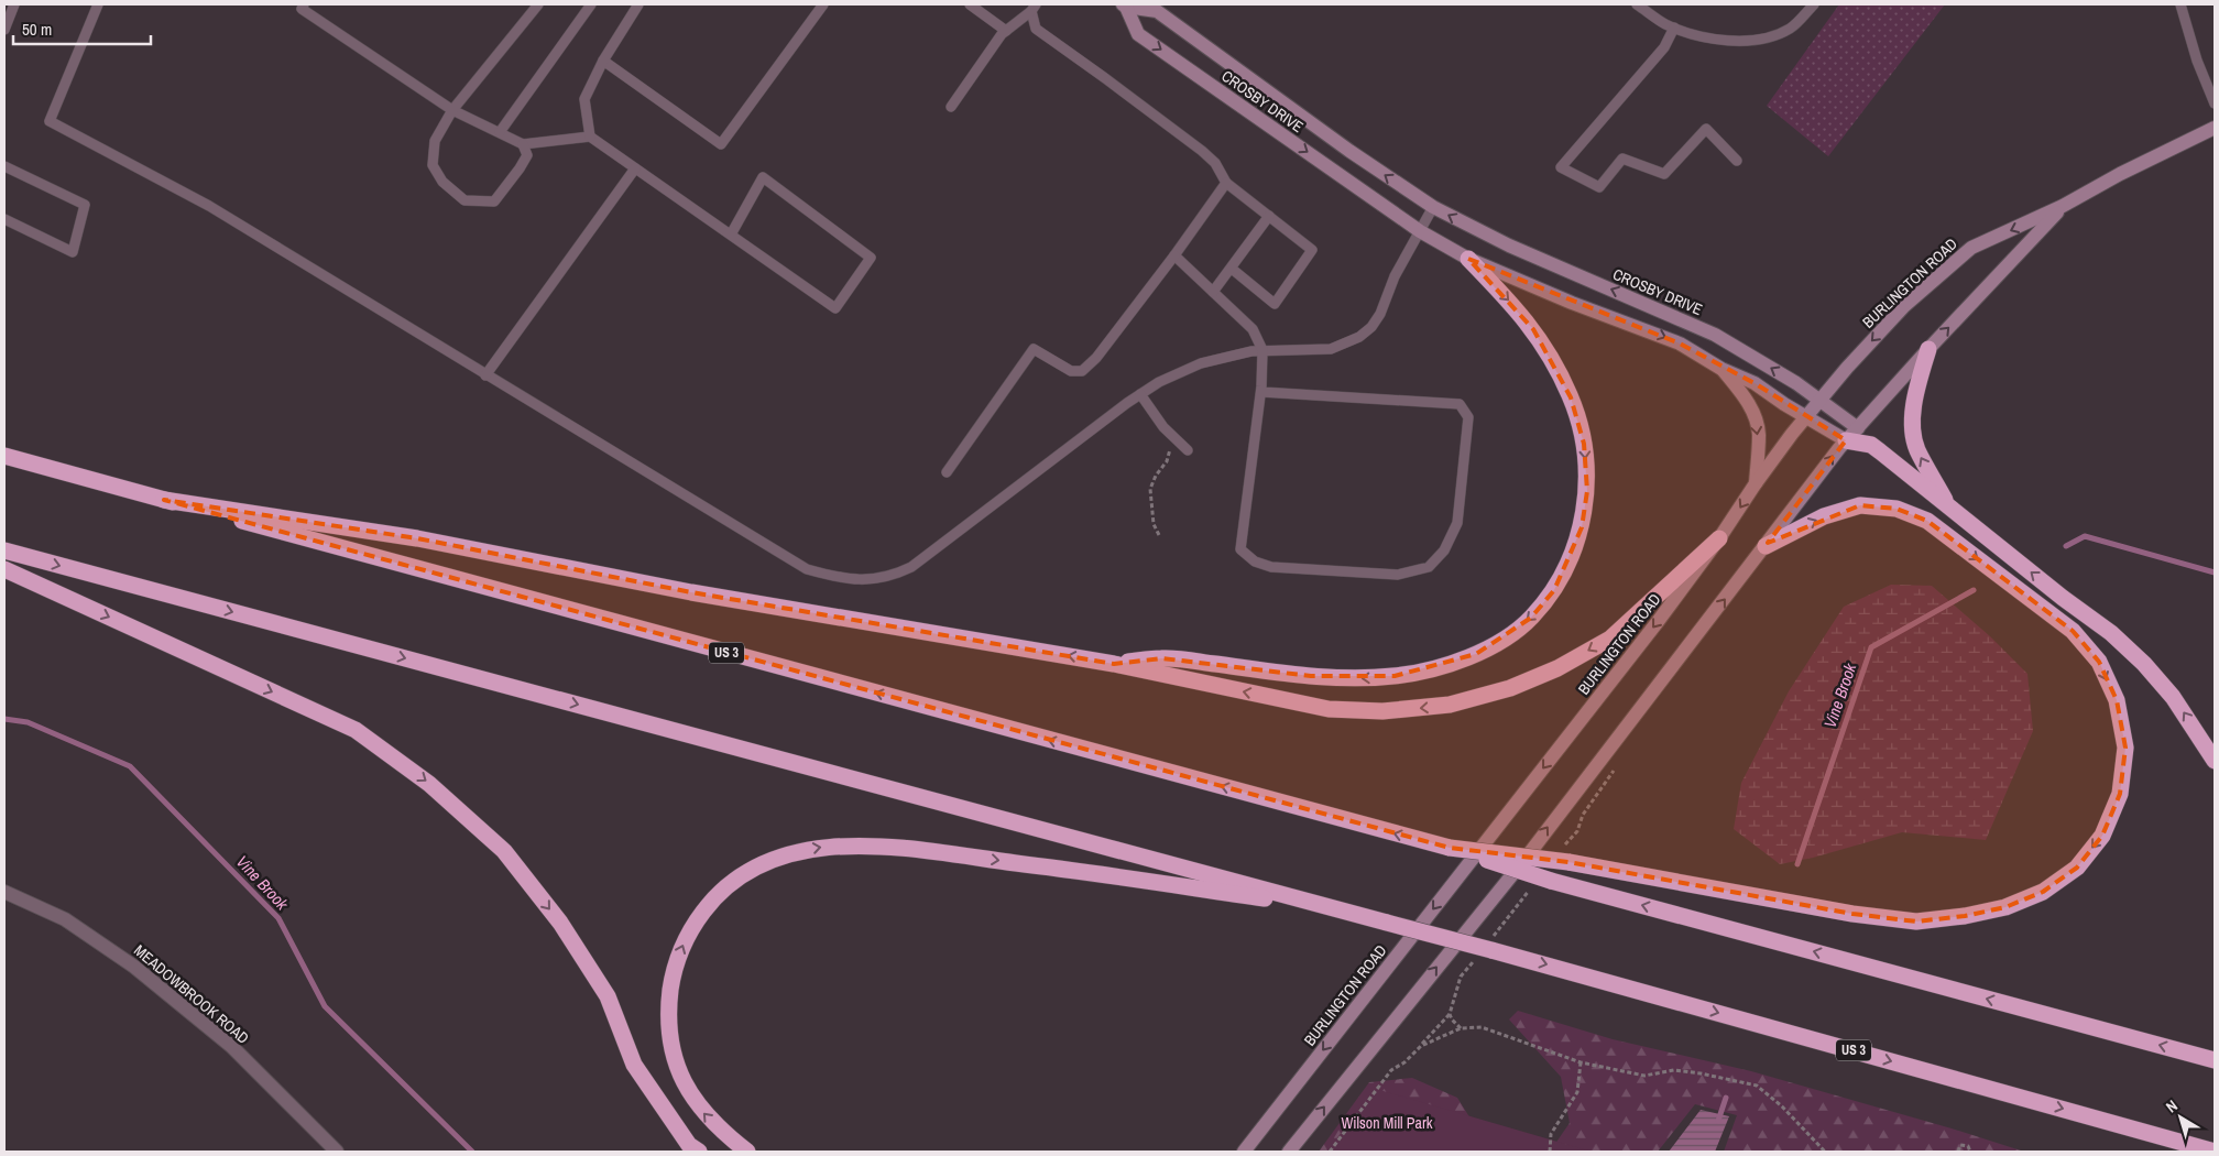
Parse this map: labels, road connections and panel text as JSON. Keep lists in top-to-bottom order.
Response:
{
  "streets": {
    "highway": ["US 3"],
    "main road": ["CROSBY DRIVE", "BURLINGTON ROAD"],
    "street": ["MEADOWBROOK ROAD"]
  },
  "crossings": [
    ["CROSBY DRIVE", "BURLINGTON ROAD"]
  ],
  "water": ["Vine Brook"],
  "parks": ["Wilson Mill Park"],
  "scale_bar": "50 m",
  "north": "top left"
}
